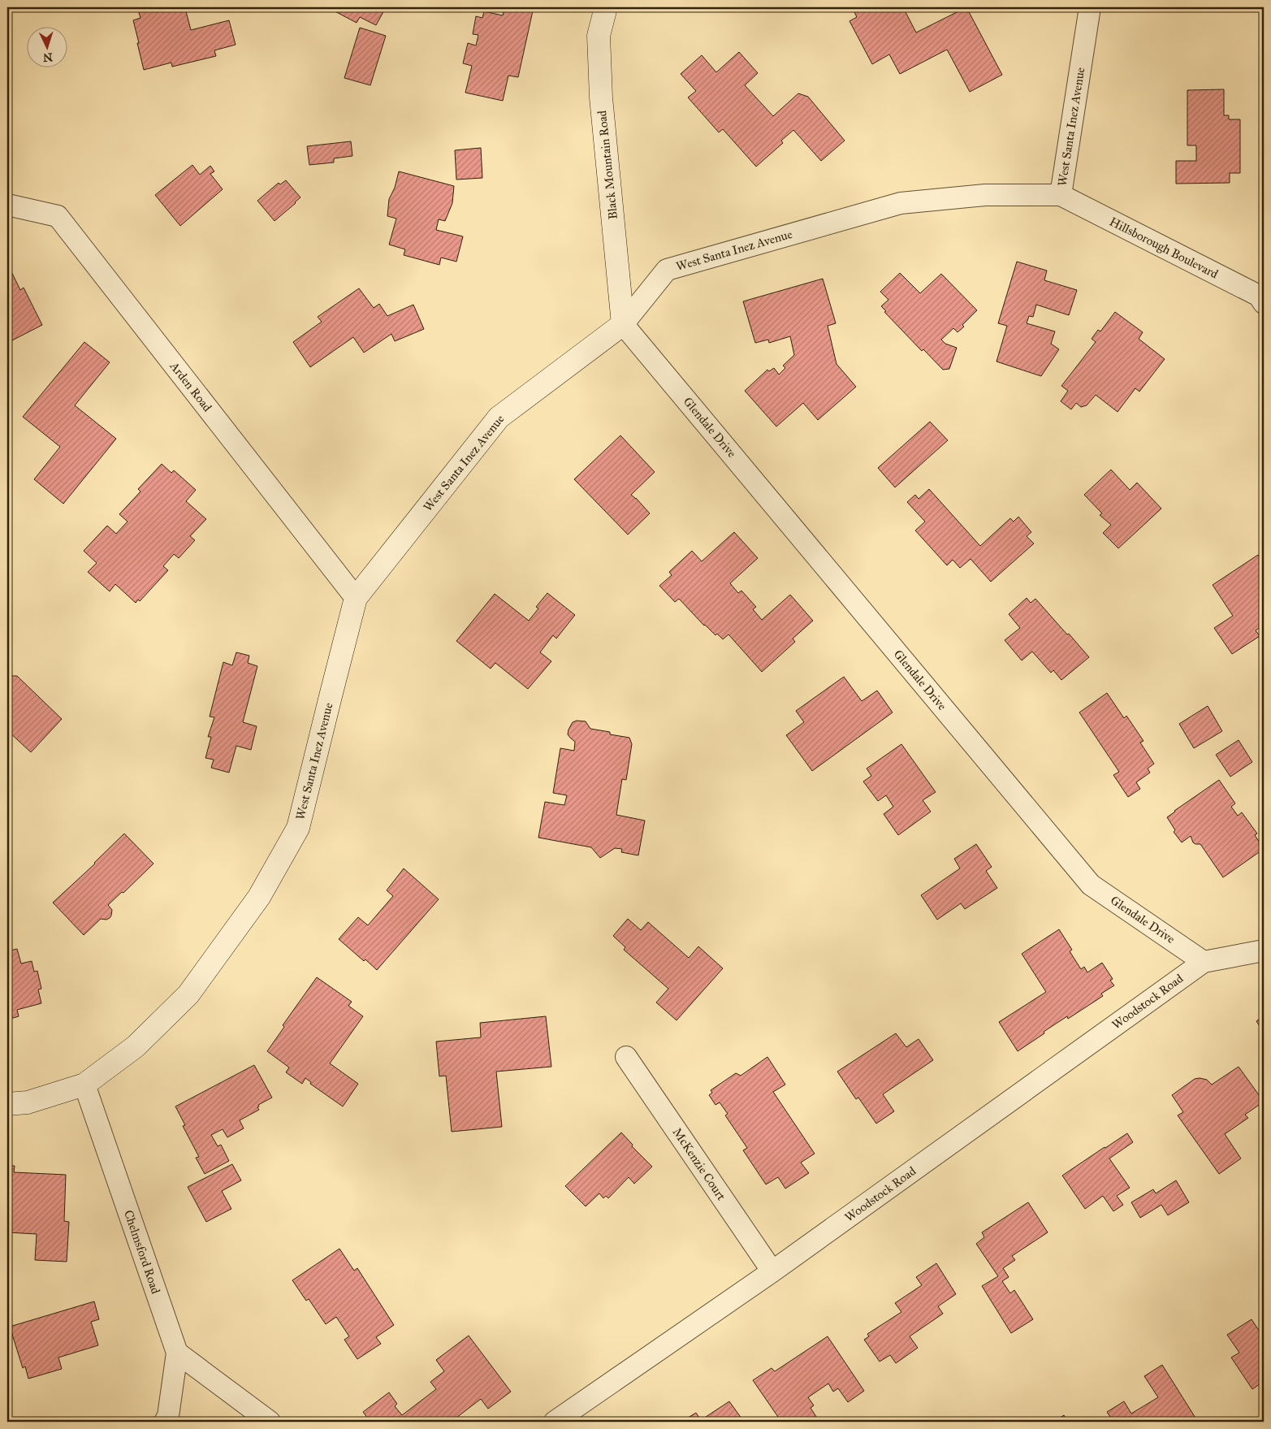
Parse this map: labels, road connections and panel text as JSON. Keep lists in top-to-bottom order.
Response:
{
  "streets": {
    "street": [
      "West Santa Inez Avenue",
      "Black Mountain Road",
      "Hillsborough Boulevard",
      "Arden Road",
      "Glendale Drive",
      "Woodstock Road",
      "McKenzie Court",
      "Chelmsford Road"
    ]
  },
  "crossings": [
    ["West Santa Inez Avenue", "Black Mountain Road"],
    ["West Santa Inez Avenue", "Hillsborough Boulevard"],
    ["West Santa Inez Avenue", "Arden Road"],
    ["West Santa Inez Avenue", "Glendale Drive"],
    ["West Santa Inez Avenue", "Chelmsford Road"],
    ["Black Mountain Road", "Glendale Drive"],
    ["Glendale Drive", "Woodstock Road"],
    ["Woodstock Road", "McKenzie Court"]
  ],
  "north": "bottom"
}
